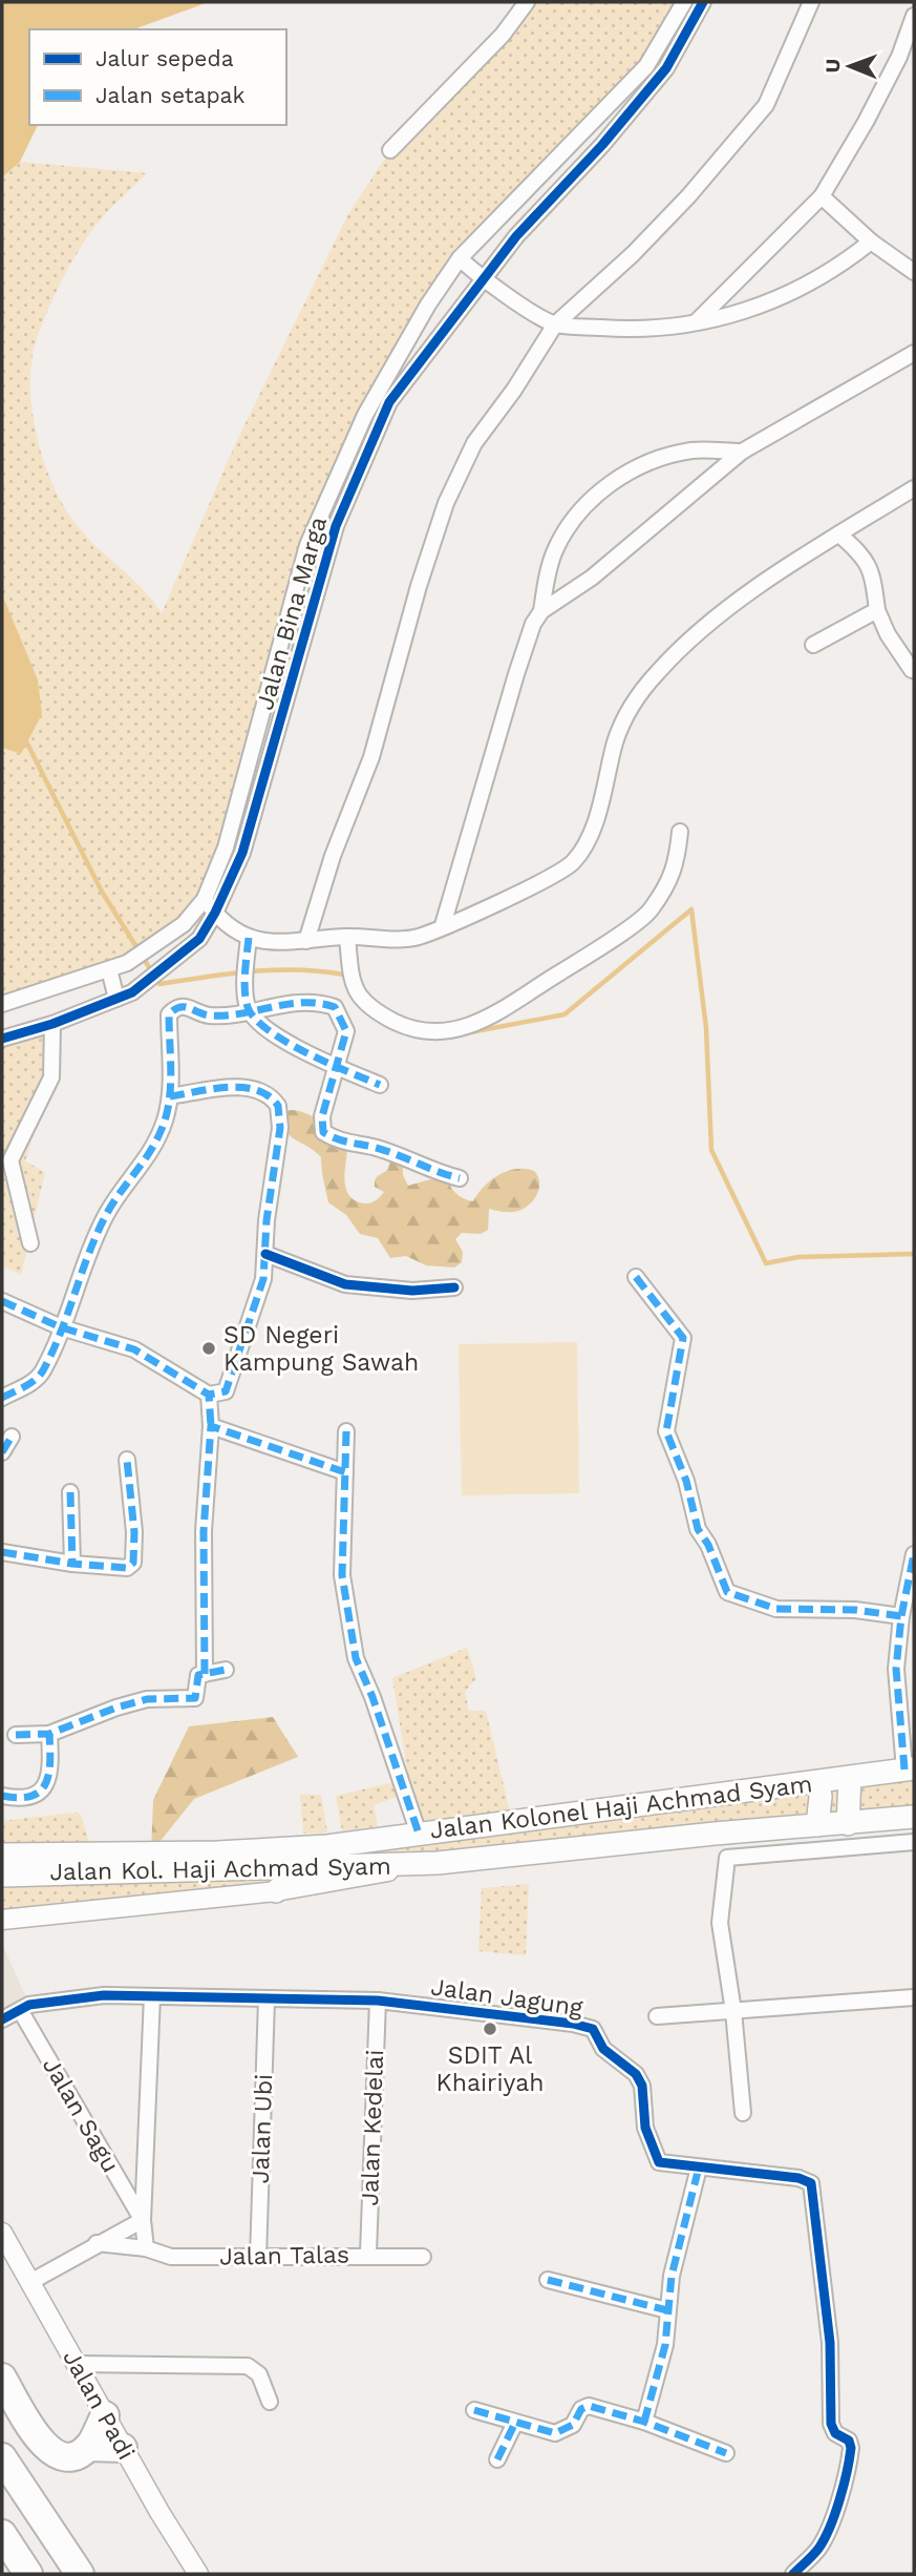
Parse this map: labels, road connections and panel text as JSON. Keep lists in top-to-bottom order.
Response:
{
  "streets": {
    "main road": ["Jalan Kolonel Haji Achmad Syam", "Jalan Kol. Haji Achmad Syam"],
    "street": [
      "Jalan Bina Marga",
      "Jalan Jagung",
      "Jalan Sagu",
      "Jalan Kedelai",
      "Jalan Ubi",
      "Jalan Talas",
      "Jalan Padi"
    ]
  },
  "crossings": [
    ["Jalan Kolonel Haji Achmad Syam", "Jalan Kol. Haji Achmad Syam"],
    ["Jalan Jagung", "Jalan Sagu"],
    ["Jalan Jagung", "Jalan Kedelai"],
    ["Jalan Jagung", "Jalan Ubi"],
    ["Jalan Kedelai", "Jalan Talas"],
    ["Jalan Ubi", "Jalan Talas"]
  ],
  "places": ["SD Negeri Kampung Sawah", "SDIT Al Khairiyah"],
  "legend": ["Jalur sepeda", "Jalan setapak"],
  "north": "left"
}
